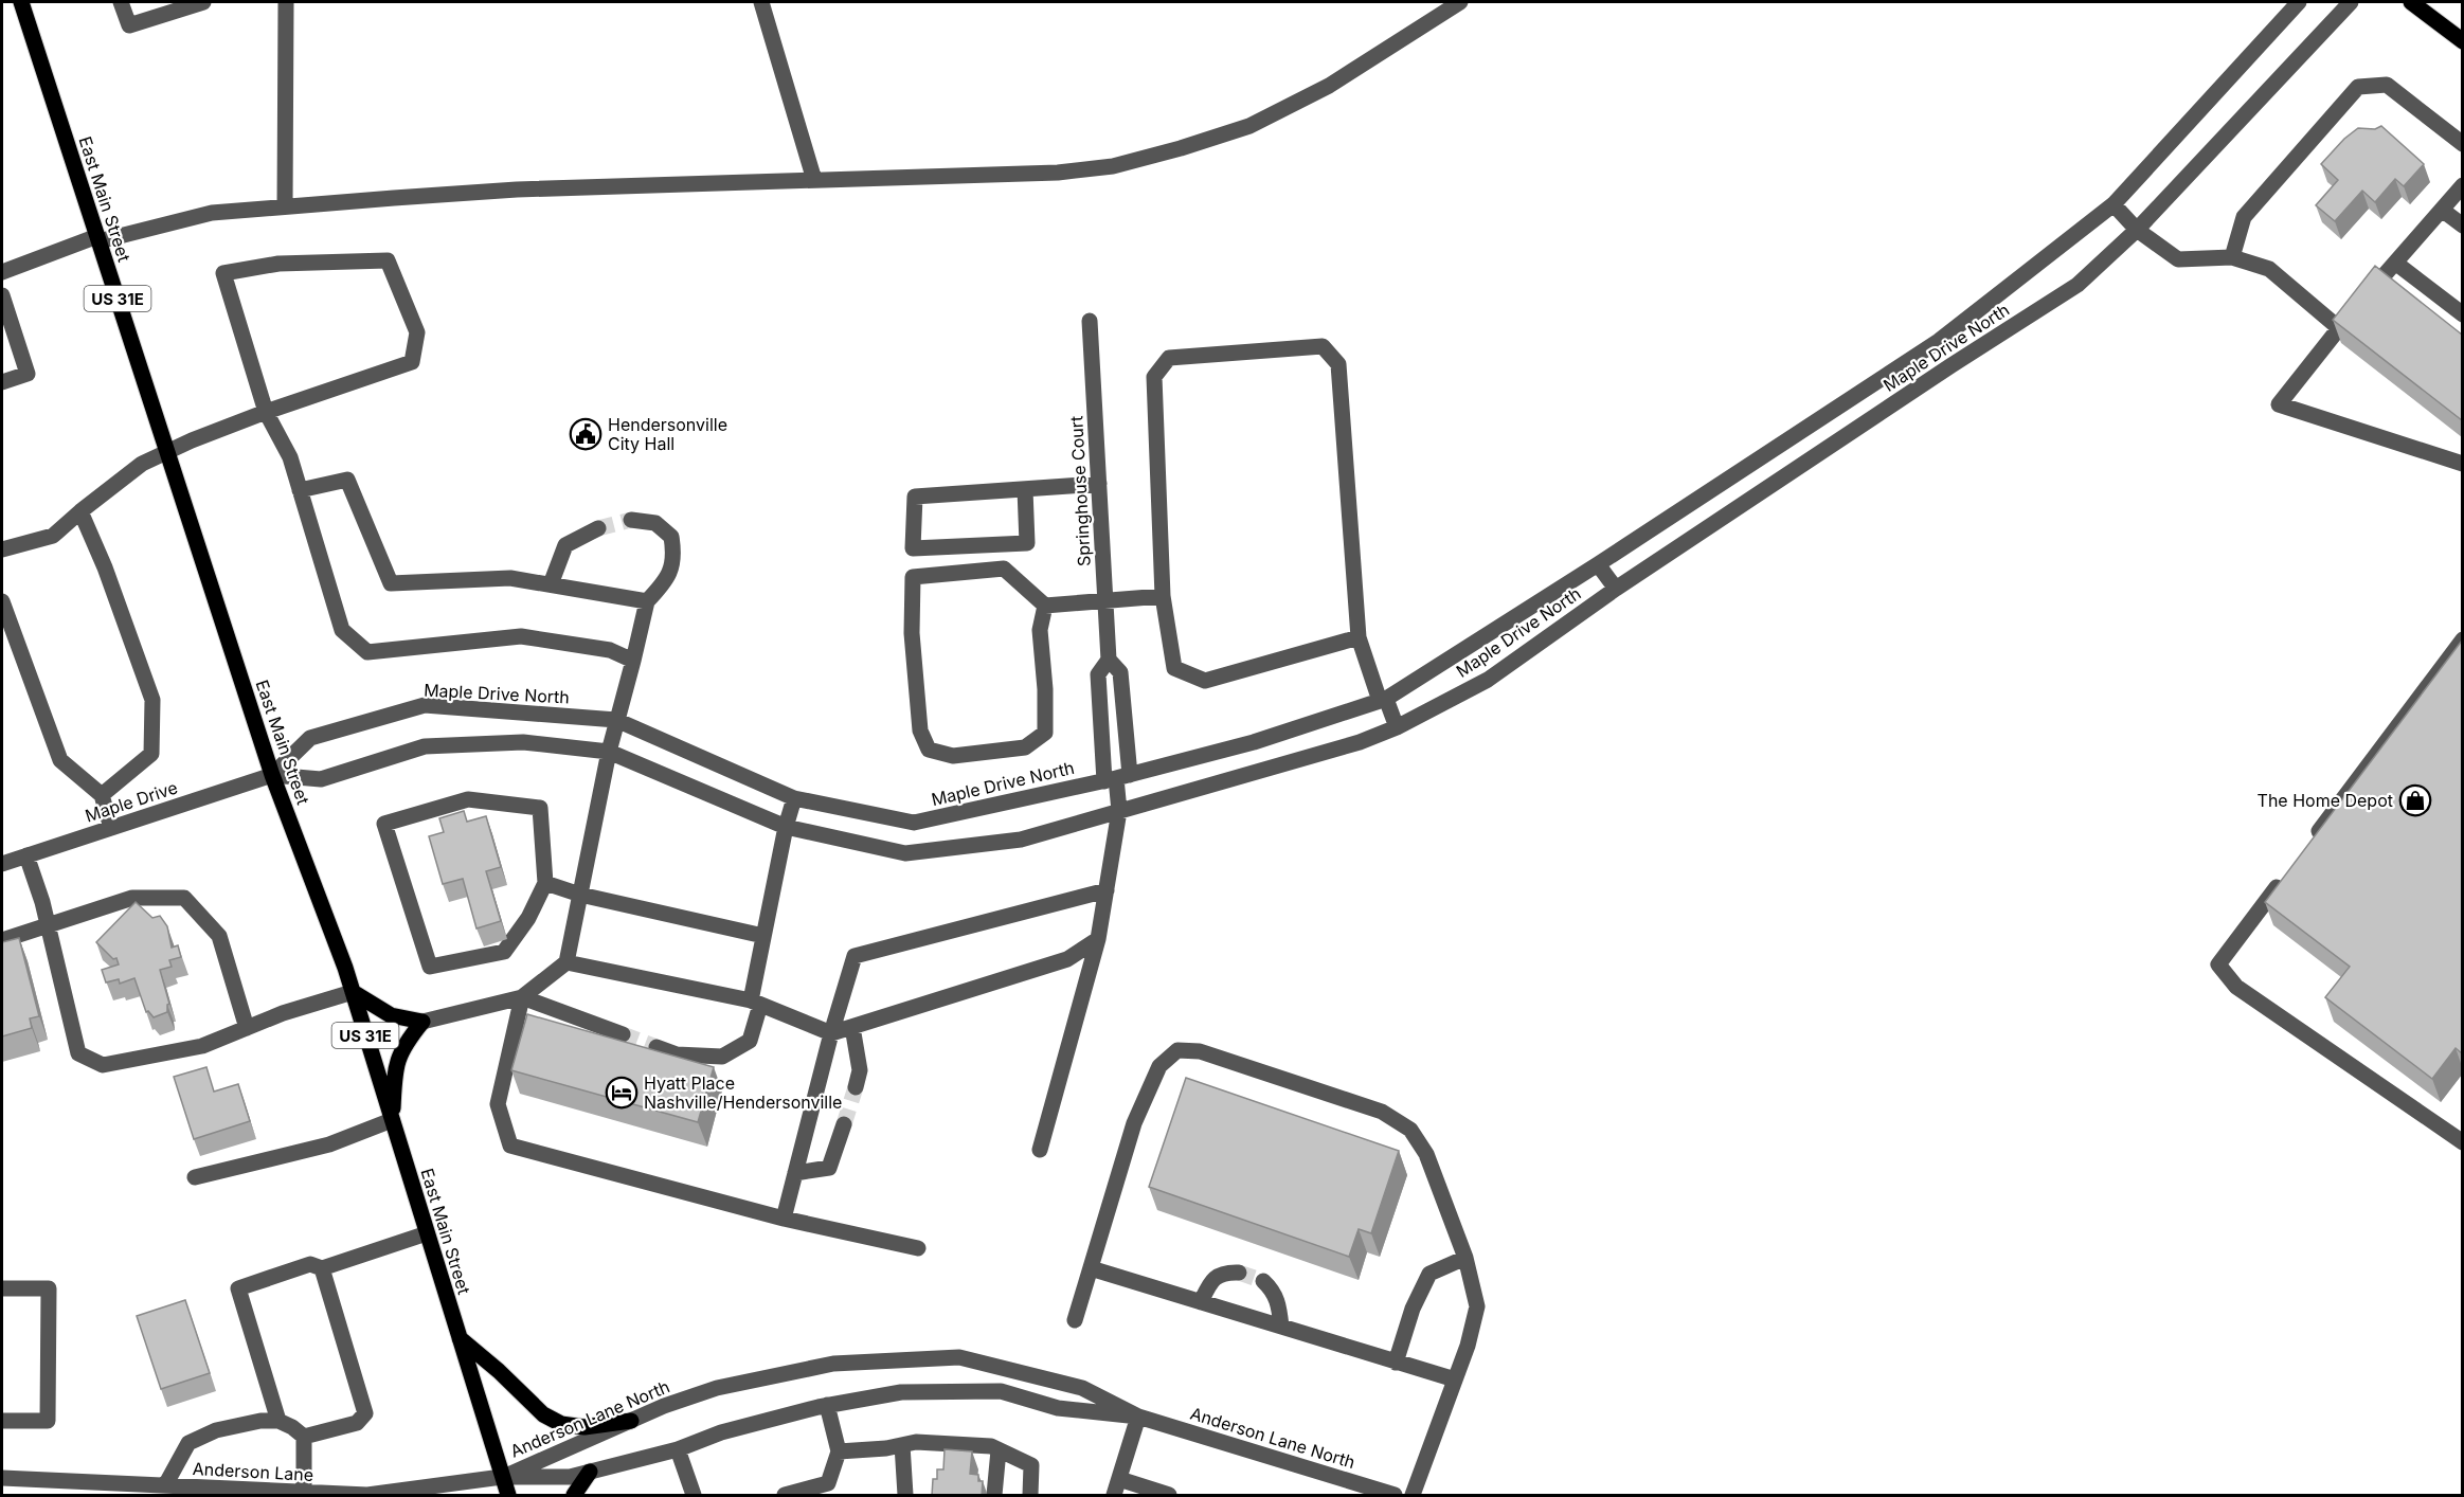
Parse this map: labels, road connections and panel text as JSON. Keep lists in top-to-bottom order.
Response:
{
  "streets": {
    "main road": ["East Main Street", "US 31E"],
    "street": [
      "Maple Drive North",
      "Springhouse Court",
      "Maple Drive",
      "Anderson Lane North",
      "Anderson Lane"
    ]
  },
  "crossings": [
    ["East Main Street", "Maple Drive North"],
    ["East Main Street", "Maple Drive"],
    ["East Main Street", "Anderson Lane North"],
    ["East Main Street", "Anderson Lane"],
    ["Maple Drive North", "Maple Drive"],
    ["Anderson Lane North", "Anderson Lane"]
  ],
  "places": {
    "public building": ["Hendersonville City Hall"],
    "shop": ["The Home Depot"],
    "hotel": ["Hyatt Place Nashville/Hendersonville"]
  }
}
